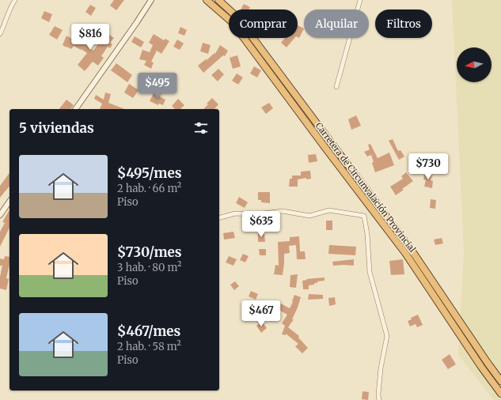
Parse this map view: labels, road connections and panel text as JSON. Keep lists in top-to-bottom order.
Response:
{
  "streets": {
    "highway": ["Carretera de Circunvalación Provincial"]
  },
  "north": "left",
  "page": {
    "chip": ["Comprar", "Alquilar", "Filtros"],
    "price": [
      "$816",
      "$495",
      "$730",
      "$635",
      "$467"
    ],
    "heading": "5 viviendas",
    "list": [
      {
        "name": "$495/mes",
        "note": "2 hab. · 66 m² · Piso"
      },
      {
        "name": "$730/mes",
        "note": "3 hab. · 80 m² · Piso"
      },
      {
        "name": "$467/mes",
        "note": "2 hab. · 58 m² · Piso"
      }
    ]
  }
}
